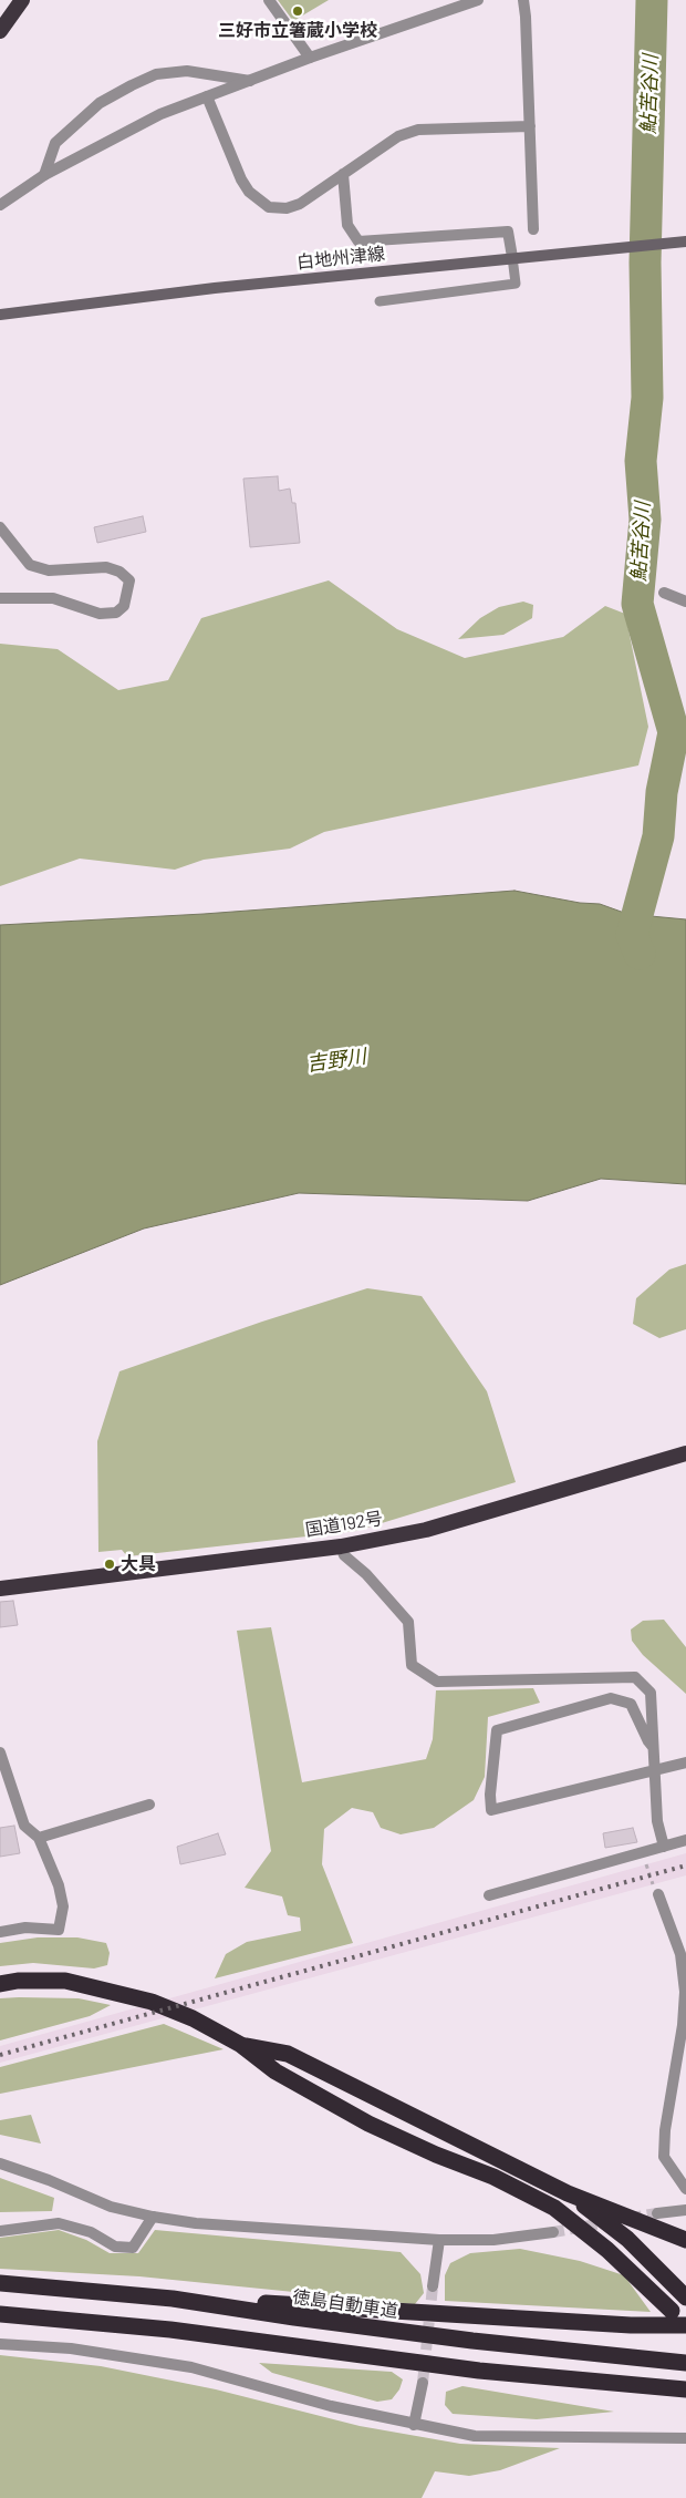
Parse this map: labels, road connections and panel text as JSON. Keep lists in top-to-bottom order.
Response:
{
  "streets": {
    "highway": ["国道192号", "徳島自動車道"],
    "main road": ["白地州津線"]
  },
  "water": ["鮎苦谷川", "吉野川"],
  "places": ["三好市立箸蔵小学校", "大具"]
}
